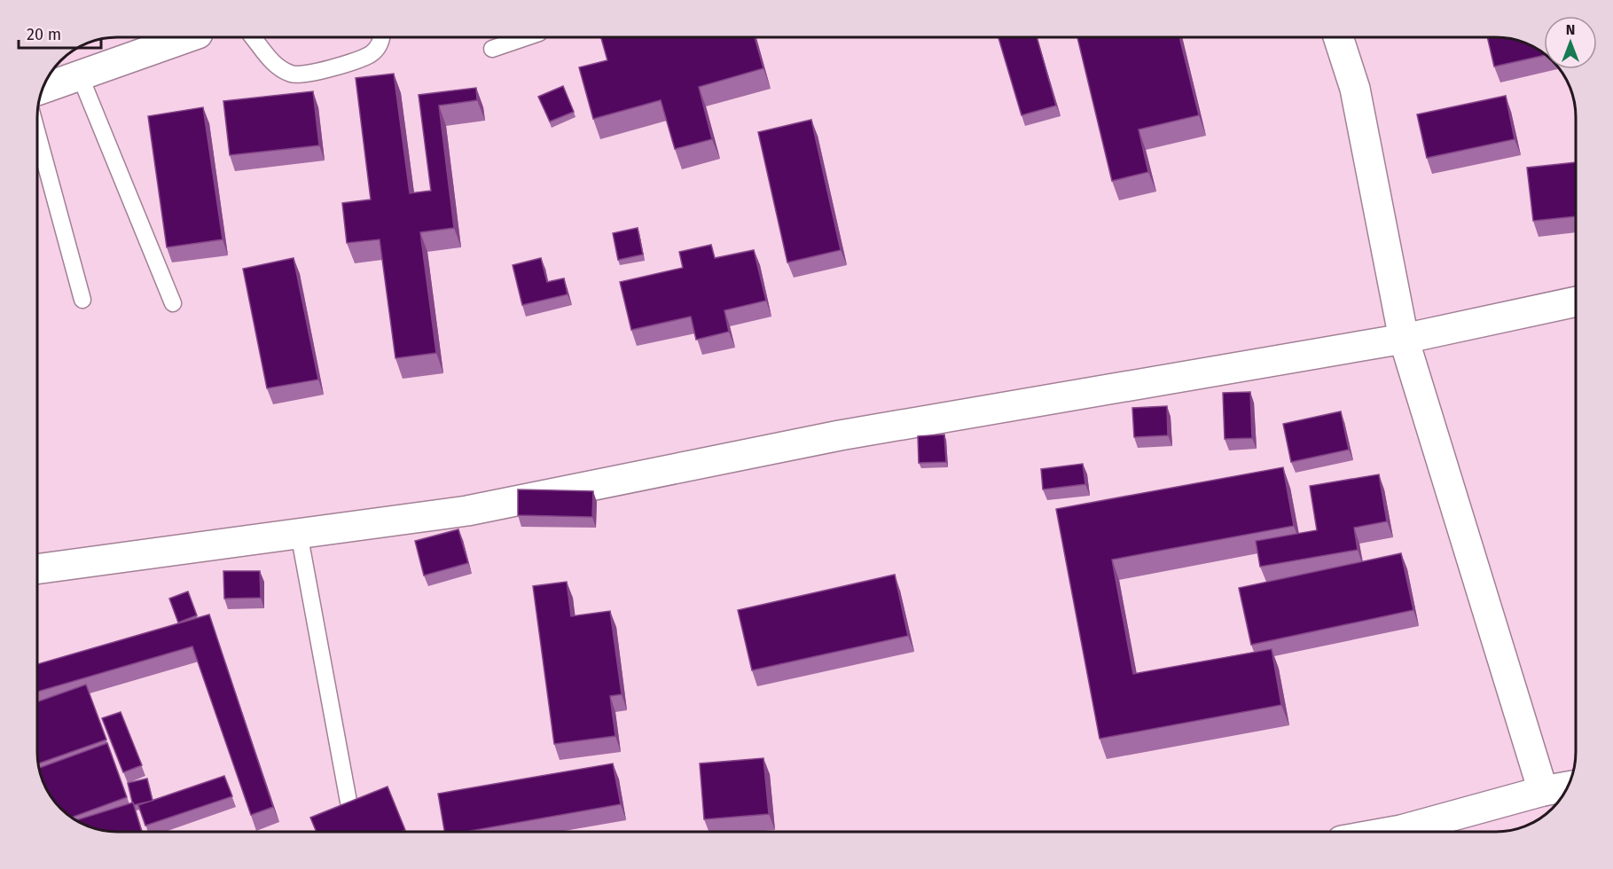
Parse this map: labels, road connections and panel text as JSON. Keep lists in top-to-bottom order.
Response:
{
  "scale_bar": "20 m",
  "north": "top"
}
